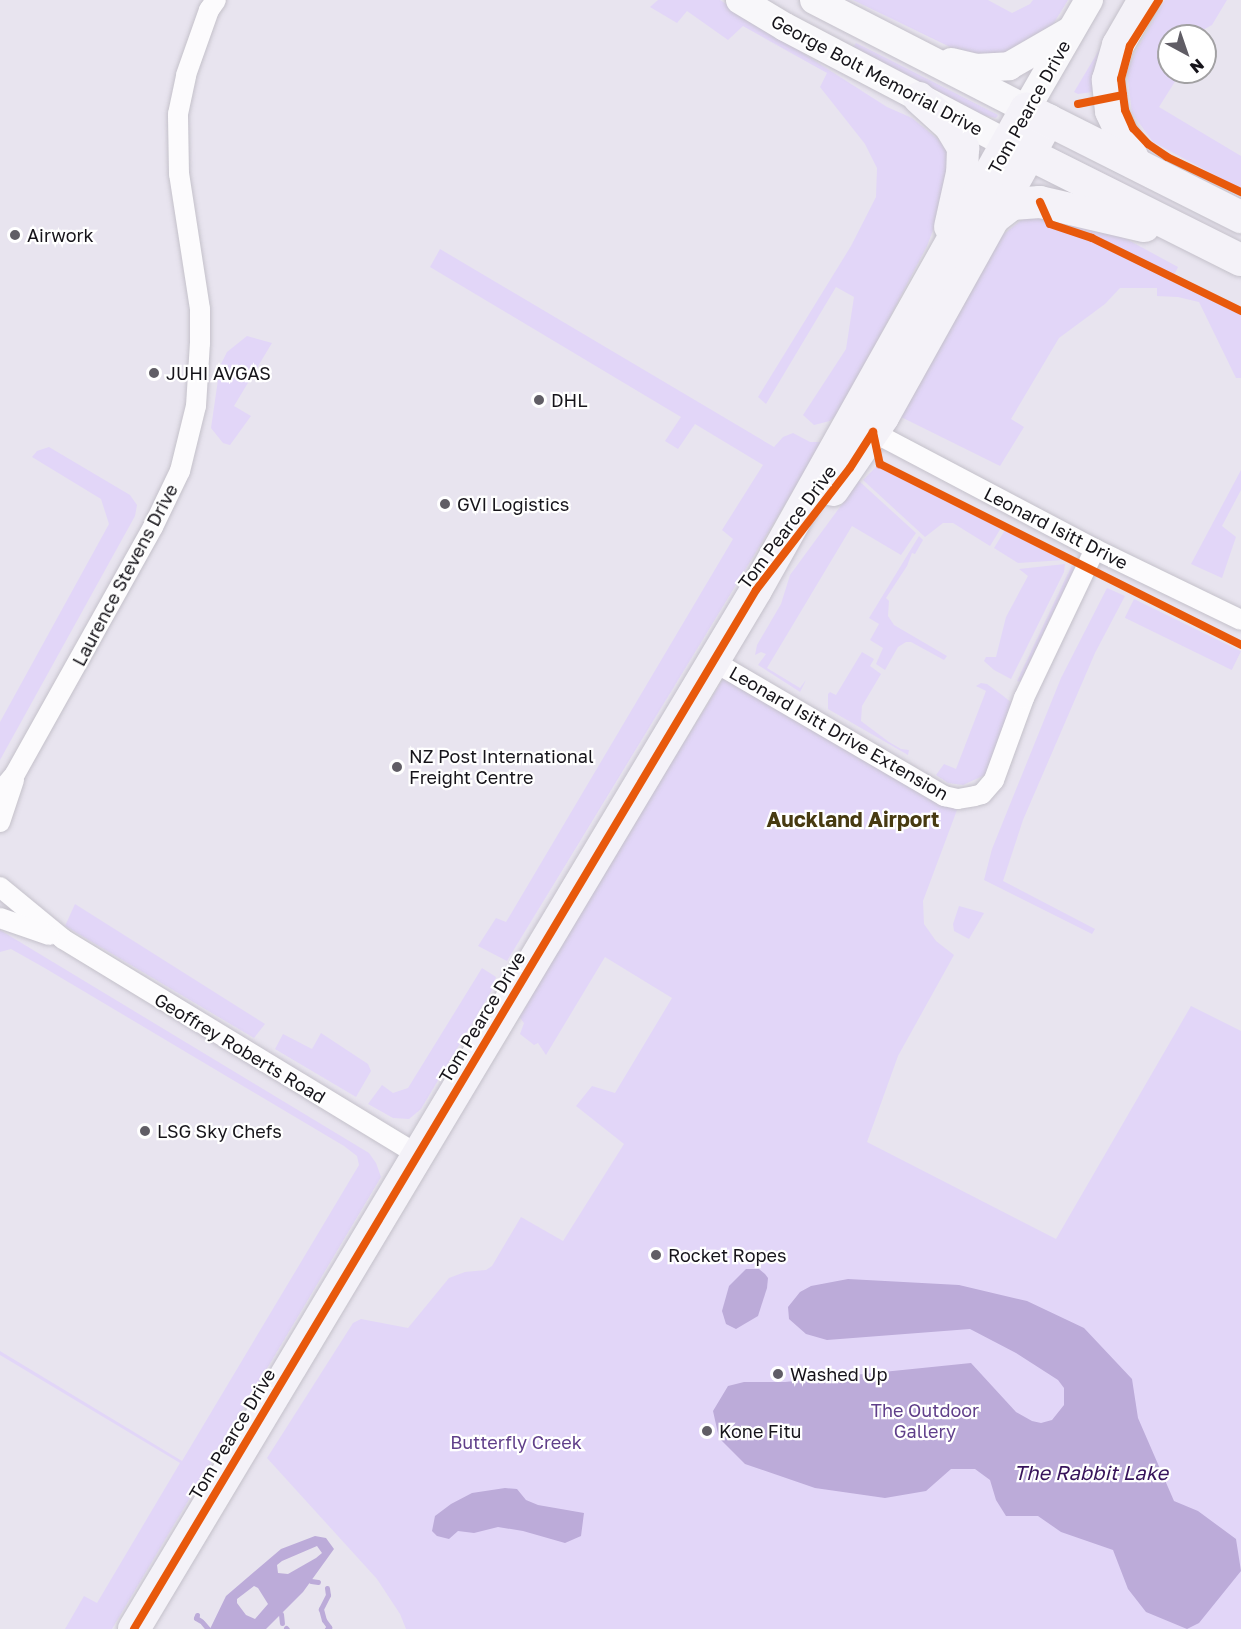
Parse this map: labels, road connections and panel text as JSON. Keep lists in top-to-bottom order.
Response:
{
  "streets": {
    "main road": ["George Bolt Memorial Drive", "Tom Pearce Drive"],
    "street": [
      "Leonard Isitt Drive",
      "Laurence Stevens Drive",
      "Leonard Isitt Drive Extension",
      "Geoffrey Roberts Road"
    ]
  },
  "crossings": [
    ["George Bolt Memorial Drive", "Tom Pearce Drive"],
    ["Tom Pearce Drive", "Leonard Isitt Drive"],
    ["Tom Pearce Drive", "Leonard Isitt Drive Extension"],
    ["Tom Pearce Drive", "Geoffrey Roberts Road"],
    ["Leonard Isitt Drive", "Leonard Isitt Drive Extension"]
  ],
  "districts": ["Auckland Airport"],
  "water": ["The Rabbit Lake"],
  "parks": ["The Outdoor Gallery", "Butterfly Creek"],
  "places": [
    "Airwork",
    "JUHI AVGAS",
    "DHL",
    "GVI Logistics",
    "NZ Post International Freight Centre",
    "LSG Sky Chefs",
    "Rocket Ropes",
    "Washed Up",
    "Kone Fitu"
  ],
  "north": "bottom right"
}
